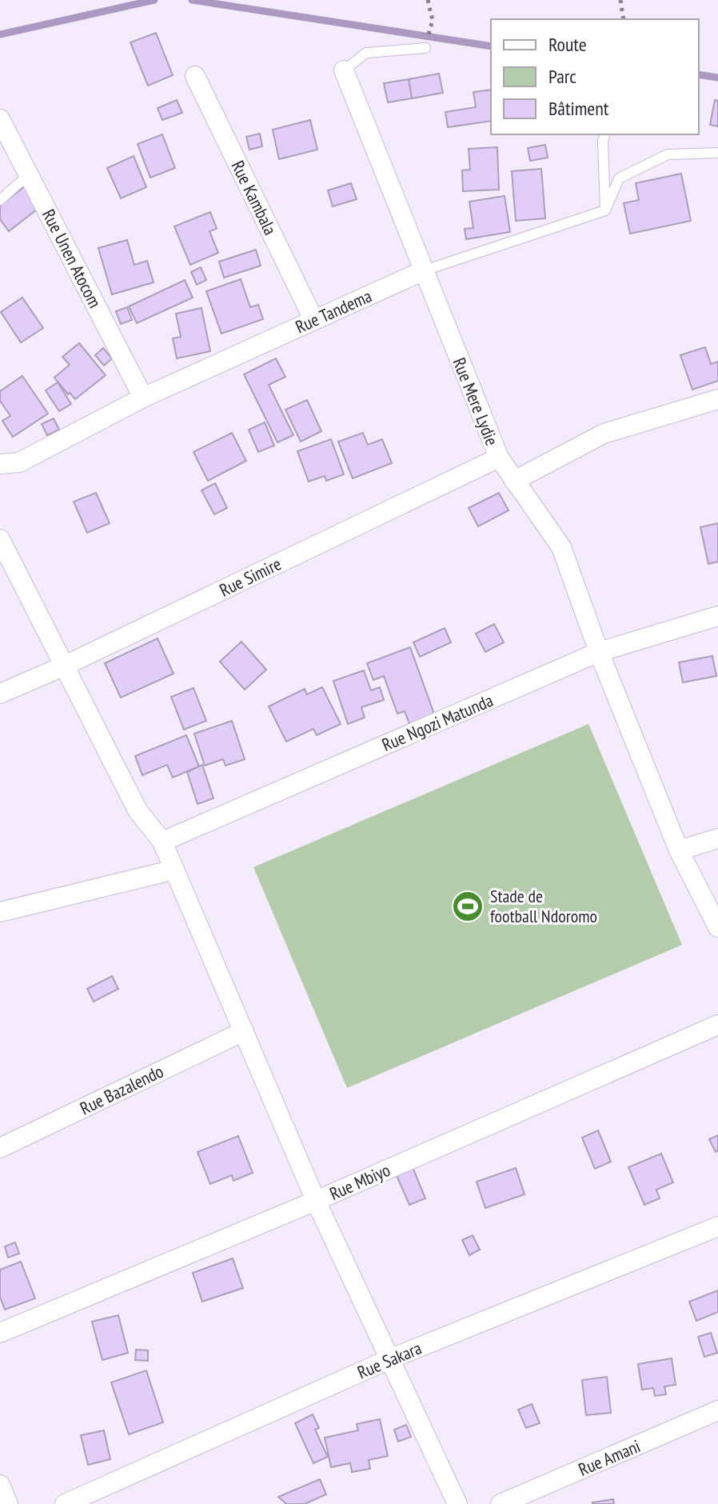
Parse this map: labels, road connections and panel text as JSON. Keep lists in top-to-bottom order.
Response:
{
  "streets": {
    "street": [
      "Rue Kambala",
      "Rue Unen Atocom",
      "Rue Tandema",
      "Rue Mere Lydie",
      "Rue Simire",
      "Rue Ngozi Matunda",
      "Rue Bazalendo",
      "Rue Mbiyo",
      "Rue Sakara",
      "Rue Amani"
    ]
  },
  "crossings": [
    ["Rue Kambala", "Rue Tandema"],
    ["Rue Unen Atocom", "Rue Tandema"],
    ["Rue Tandema", "Rue Mere Lydie"],
    ["Rue Mere Lydie", "Rue Simire"],
    ["Rue Mere Lydie", "Rue Ngozi Matunda"]
  ],
  "places": {
    "sports": ["Stade de football Ndoromo"]
  },
  "legend": ["Route", "Parc", "Bâtiment"]
}
